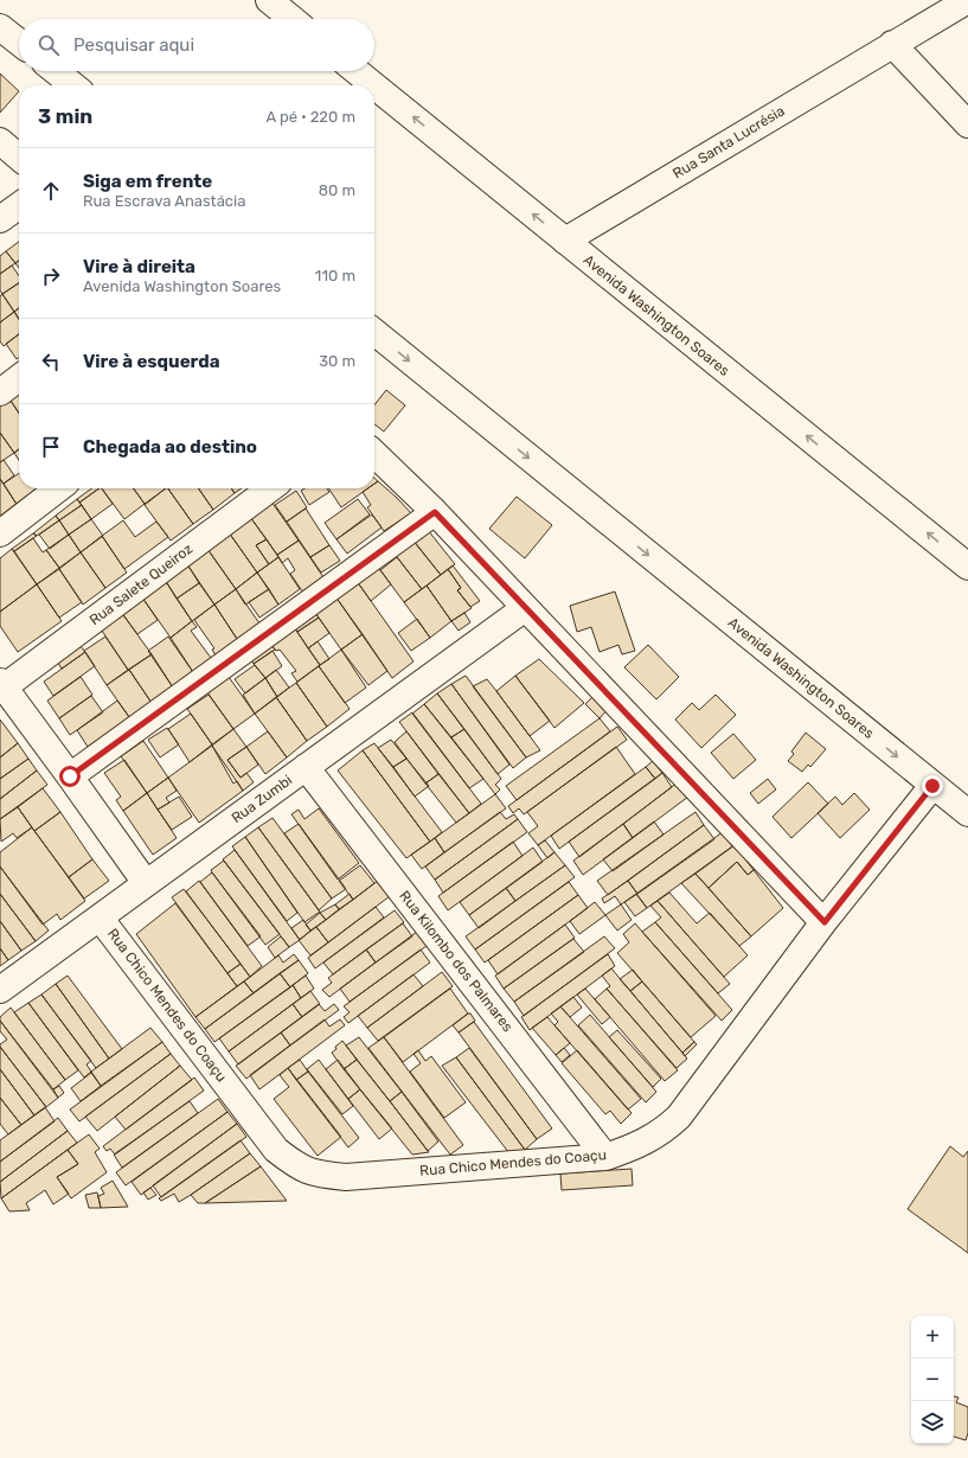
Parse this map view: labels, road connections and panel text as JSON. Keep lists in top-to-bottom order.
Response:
{
  "streets": {
    "main road": [
      "Rua Santa Lucrésia",
      "Avenida Washington Soares",
      "Rua Salete Queiroz",
      "Rua Zumbi",
      "Rua Kilombo dos Palmares",
      "Rua Chico Mendes do Coaçu"
    ]
  },
  "crossings": [
    ["Rua Santa Lucrésia", "Avenida Washington Soares"],
    ["Avenida Washington Soares", "Rua Chico Mendes do Coaçu"],
    ["Rua Zumbi", "Rua Kilombo dos Palmares"],
    ["Rua Zumbi", "Rua Chico Mendes do Coaçu"],
    ["Rua Kilombo dos Palmares", "Rua Chico Mendes do Coaçu"]
  ],
  "page": {
    "search": "Pesquisar aqui",
    "heading": ["3 min", "A pé · 220 m"],
    "list": [
      ["Siga em frente", "Rua Escrava Anastácia", "80 m"],
      ["Vire à direita", "Avenida Washington Soares", "110 m"],
      ["Vire à esquerda", "30 m"],
      "Chegada ao destino"
    ],
    "map_buttons": ["+", "−"]
  }
}
